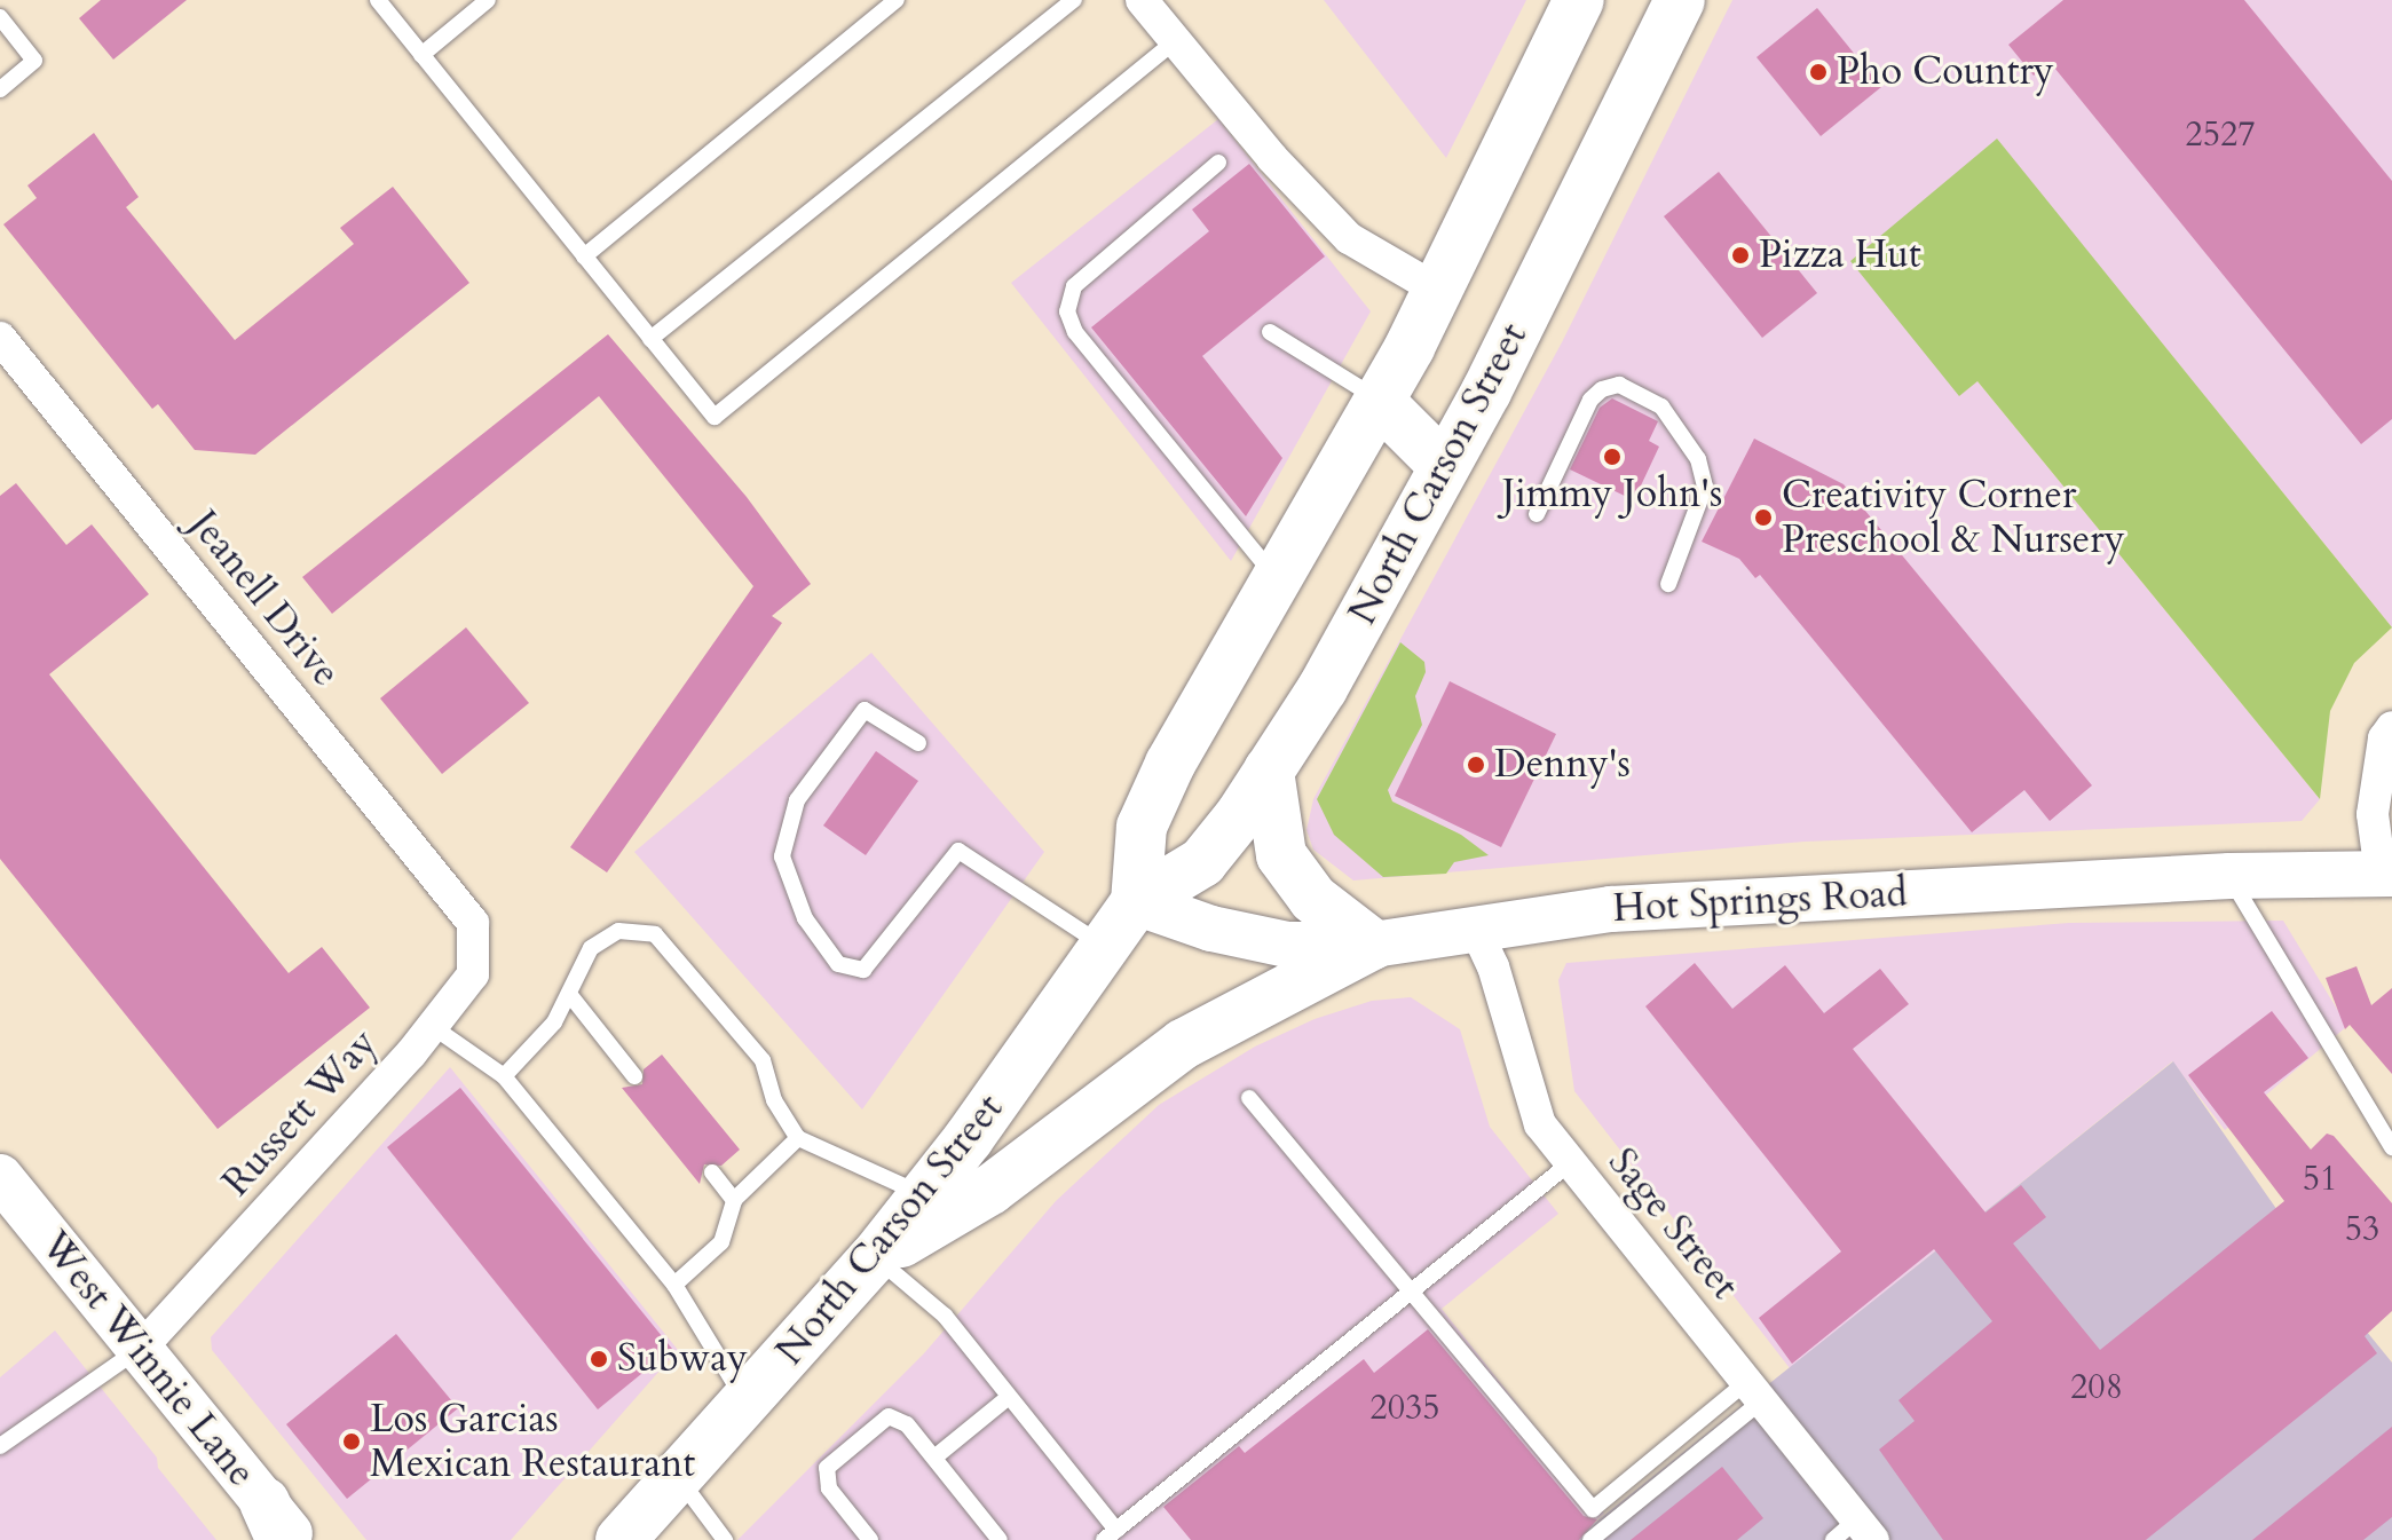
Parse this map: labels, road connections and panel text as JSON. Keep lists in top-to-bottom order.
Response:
{
  "streets": {
    "main road": ["North Carson Street"],
    "street": [
      "Jeanell Drive",
      "Hot Springs Road",
      "Russett Way",
      "Sage Street",
      "West Winnie Lane"
    ]
  },
  "crossings": [
    ["North Carson Street", "Hot Springs Road"],
    ["Jeanell Drive", "Russett Way"],
    ["Hot Springs Road", "Sage Street"],
    ["Russett Way", "West Winnie Lane"]
  ],
  "places": [
    "Pho Country",
    "Pizza Hut",
    "Jimmy John's",
    "Creativity Corner Preschool & Nursery",
    "Denny's",
    "Subway",
    "Los Garcias Mexican Restaurant"
  ],
  "house_numbers": [
    "2527",
    "51",
    "53",
    "208",
    "2035"
  ]
}
